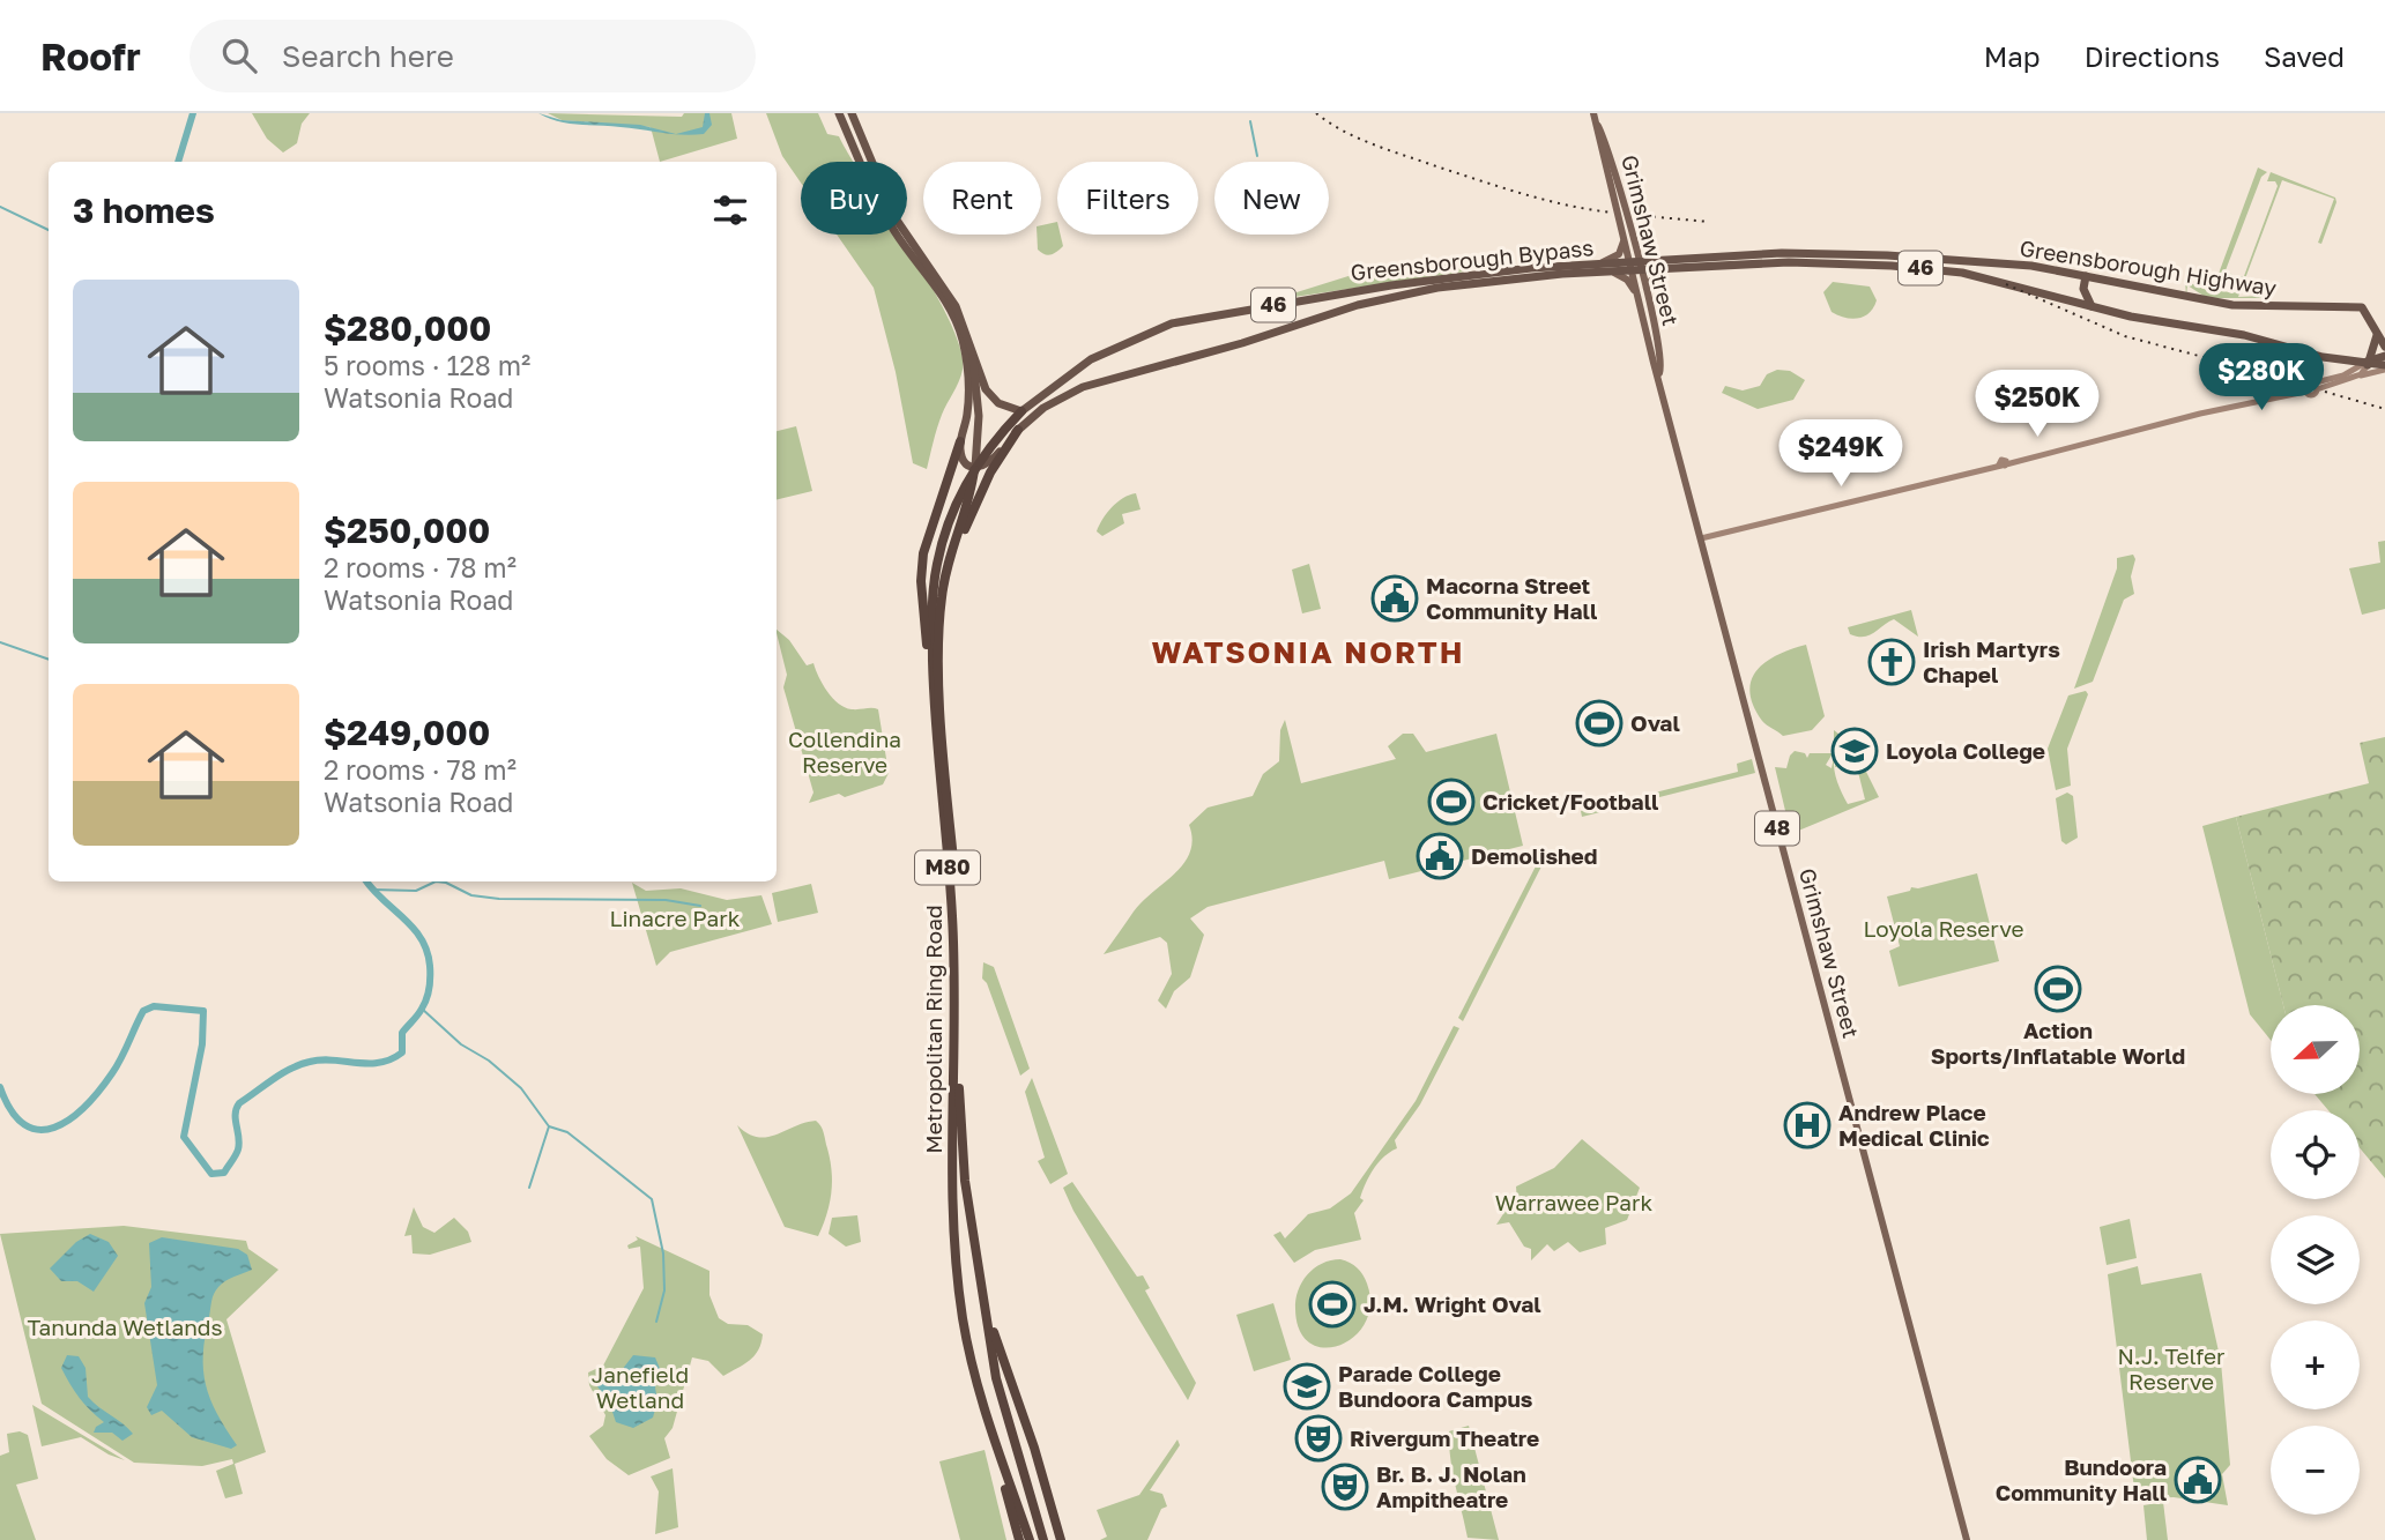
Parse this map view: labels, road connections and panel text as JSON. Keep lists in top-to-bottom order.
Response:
{
  "streets": {
    "highway": [
      "Greensborough Bypass",
      "46",
      "Greensborough Highway",
      "M80",
      "Metropolitan Ring Road"
    ],
    "main road": ["Grimshaw Street", "48"]
  },
  "crossings": [
    ["Grimshaw Street", "Greensborough Bypass"],
    ["Grimshaw Street", "Greensborough Highway"],
    ["Greensborough Bypass", "Greensborough Highway"],
    ["Greensborough Bypass", "M80"],
    ["Greensborough Bypass", "Metropolitan Ring Road"],
    ["M80", "Metropolitan Ring Road"]
  ],
  "districts": ["WATSONIA NORTH"],
  "parks": [
    "Collendina Reserve",
    "Linacre Park",
    "Loyola Reserve",
    "Warrawee Park",
    "Tanunda Wetlands",
    "N.J. Telfer Reserve",
    "Janefield Wetland"
  ],
  "places": {
    "public building": ["Macorna Street Community Hall", "Demolished", "Bundoora Community Hall"],
    "church": ["Irish Martyrs Chapel"],
    "sports": [
      "Oval",
      "Cricket/Football",
      "Action Sports/Inflatable World",
      "J.M. Wright Oval"
    ],
    "school or university": ["Loyola College", "Parade College Bundoora Campus"],
    "hospital": ["Andrew Place Medical Clinic"],
    "theatre": ["Rivergum Theatre", "Br. B. J. Nolan Ampitheatre"]
  },
  "north": "left",
  "page": {
    "header": "Roofr",
    "search": "Search here",
    "nav": ["Map", "Directions", "Saved"],
    "chip": [
      "Buy",
      "Rent",
      "Filters",
      "New"
    ],
    "heading": "3 homes",
    "list": [
      {
        "name": "$280,000",
        "note": "5 rooms · 128 m² · Watsonia Road"
      },
      {
        "name": "$250,000",
        "note": "2 rooms · 78 m² · Watsonia Road"
      },
      {
        "name": "$249,000",
        "note": "2 rooms · 78 m² · Watsonia Road"
      }
    ],
    "price": ["$280K", "$250K", "$249K"],
    "map_buttons": ["+", "−"]
  }
}
